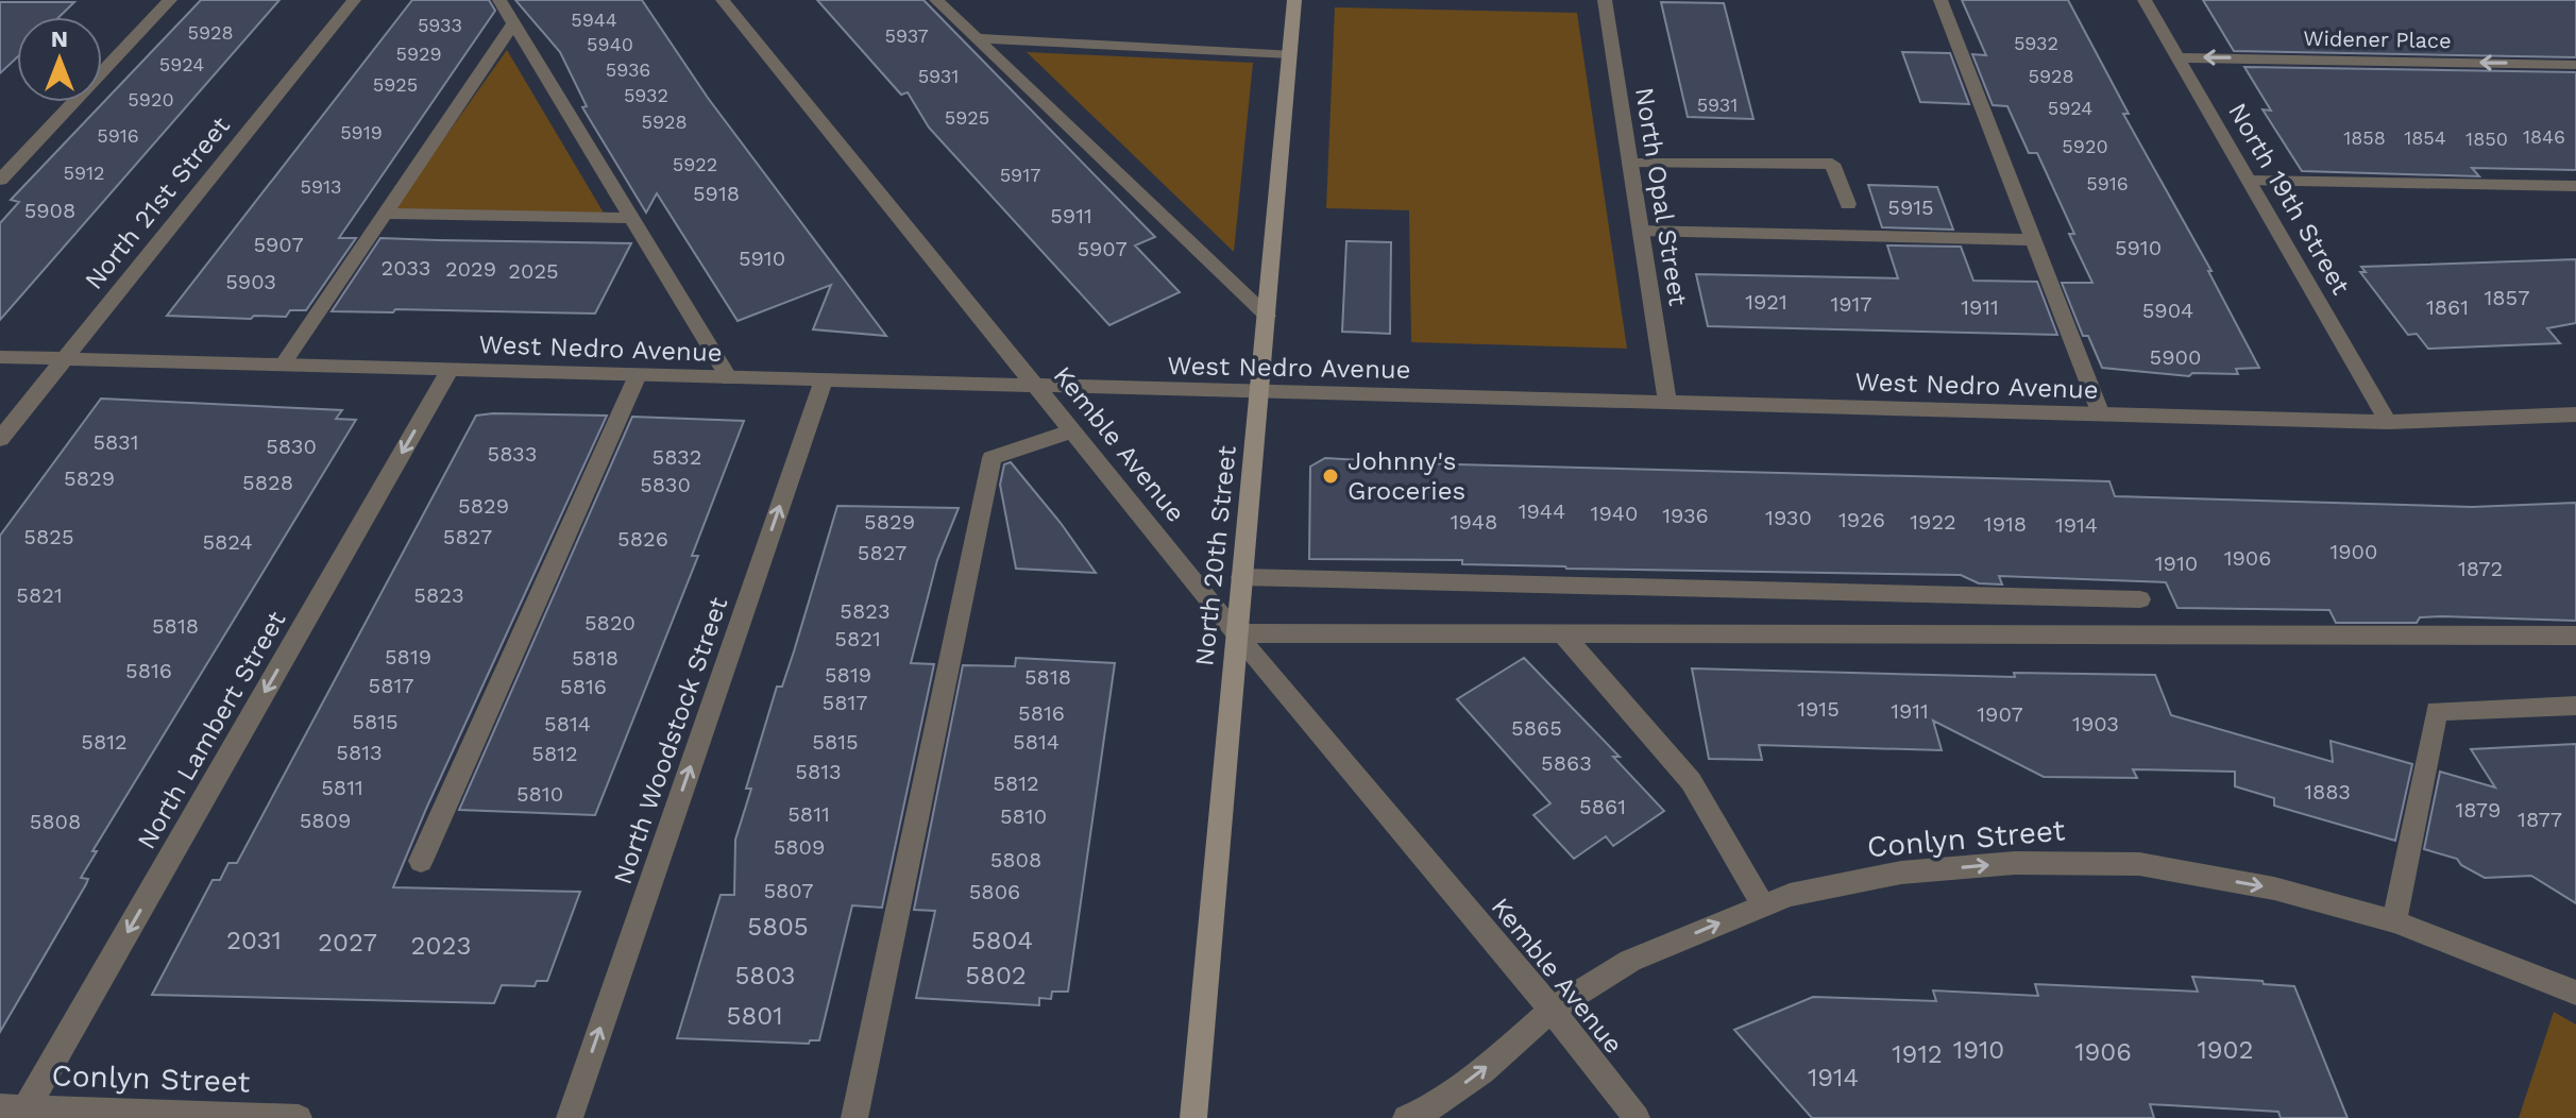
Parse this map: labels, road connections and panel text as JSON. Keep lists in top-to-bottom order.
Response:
{
  "streets": {
    "street": [
      "Widener Place",
      "North Opal Street",
      "North 19th Street",
      "North 21st Street",
      "West Nedro Avenue",
      "Kemble Avenue",
      "North 20th Street",
      "North Lambert Street",
      "North Woodstock Street",
      "Conlyn Street"
    ]
  },
  "crossings": [
    ["Widener Place", "North 19th Street"],
    ["North Opal Street", "West Nedro Avenue"],
    ["North 19th Street", "West Nedro Avenue"],
    ["North 21st Street", "West Nedro Avenue"],
    ["West Nedro Avenue", "Kemble Avenue"],
    ["West Nedro Avenue", "North 20th Street"],
    ["West Nedro Avenue", "North Lambert Street"],
    ["West Nedro Avenue", "North Woodstock Street"],
    ["Kemble Avenue", "North 20th Street"],
    ["Kemble Avenue", "Conlyn Street"],
    ["North Lambert Street", "Conlyn Street"]
  ],
  "one_way": ["North Lambert Street", "North Woodstock Street", "Conlyn Street"],
  "places": ["Johnny's Groceries"],
  "house_numbers": [
    "5944",
    "5933",
    "5928",
    "5937",
    "5932",
    "5940",
    "5929",
    "5924",
    "5936",
    "5931",
    "5928",
    "5925",
    "5932",
    "5920",
    "5931",
    "5924",
    "5925",
    "5928",
    "5919",
    "5916",
    "1846",
    "1858",
    "1854",
    "1850",
    "5920",
    "5922",
    "5912",
    "5917",
    "5916",
    "5913",
    "5918",
    "5915",
    "5908",
    "5911",
    "5907",
    "5910",
    "5907",
    "5910",
    "2033",
    "2029",
    "2025",
    "5903",
    "1857",
    "1921",
    "1917",
    "1911",
    "1861",
    "5904",
    "5900",
    "5831",
    "5830",
    "5833",
    "5832",
    "5829",
    "5828",
    "5830",
    "5829",
    "1944",
    "1940",
    "1936",
    "1930",
    "1926",
    "5829",
    "1948",
    "1922",
    "1918",
    "1914",
    "5825",
    "5827",
    "5826",
    "5824",
    "1900",
    "5827",
    "1906",
    "1910",
    "1872",
    "5821",
    "5823",
    "5823",
    "5820",
    "5818",
    "5821",
    "5819",
    "5818",
    "5816",
    "5819",
    "5818",
    "5817",
    "5816",
    "5817",
    "1915",
    "1911",
    "5816",
    "1907",
    "5815",
    "5814",
    "1903",
    "5865",
    "5812",
    "5815",
    "5814",
    "5813",
    "5812",
    "5863",
    "5813",
    "5812",
    "5811",
    "1883",
    "5810",
    "5861",
    "1879",
    "5811",
    "5810",
    "1877",
    "5809",
    "5808",
    "5809",
    "5808",
    "5807",
    "5806",
    "5805",
    "2031",
    "5804",
    "2027",
    "2023",
    "5803",
    "5802",
    "5801",
    "1910",
    "1902",
    "1906",
    "1912",
    "1914"
  ],
  "north": "top"
}
